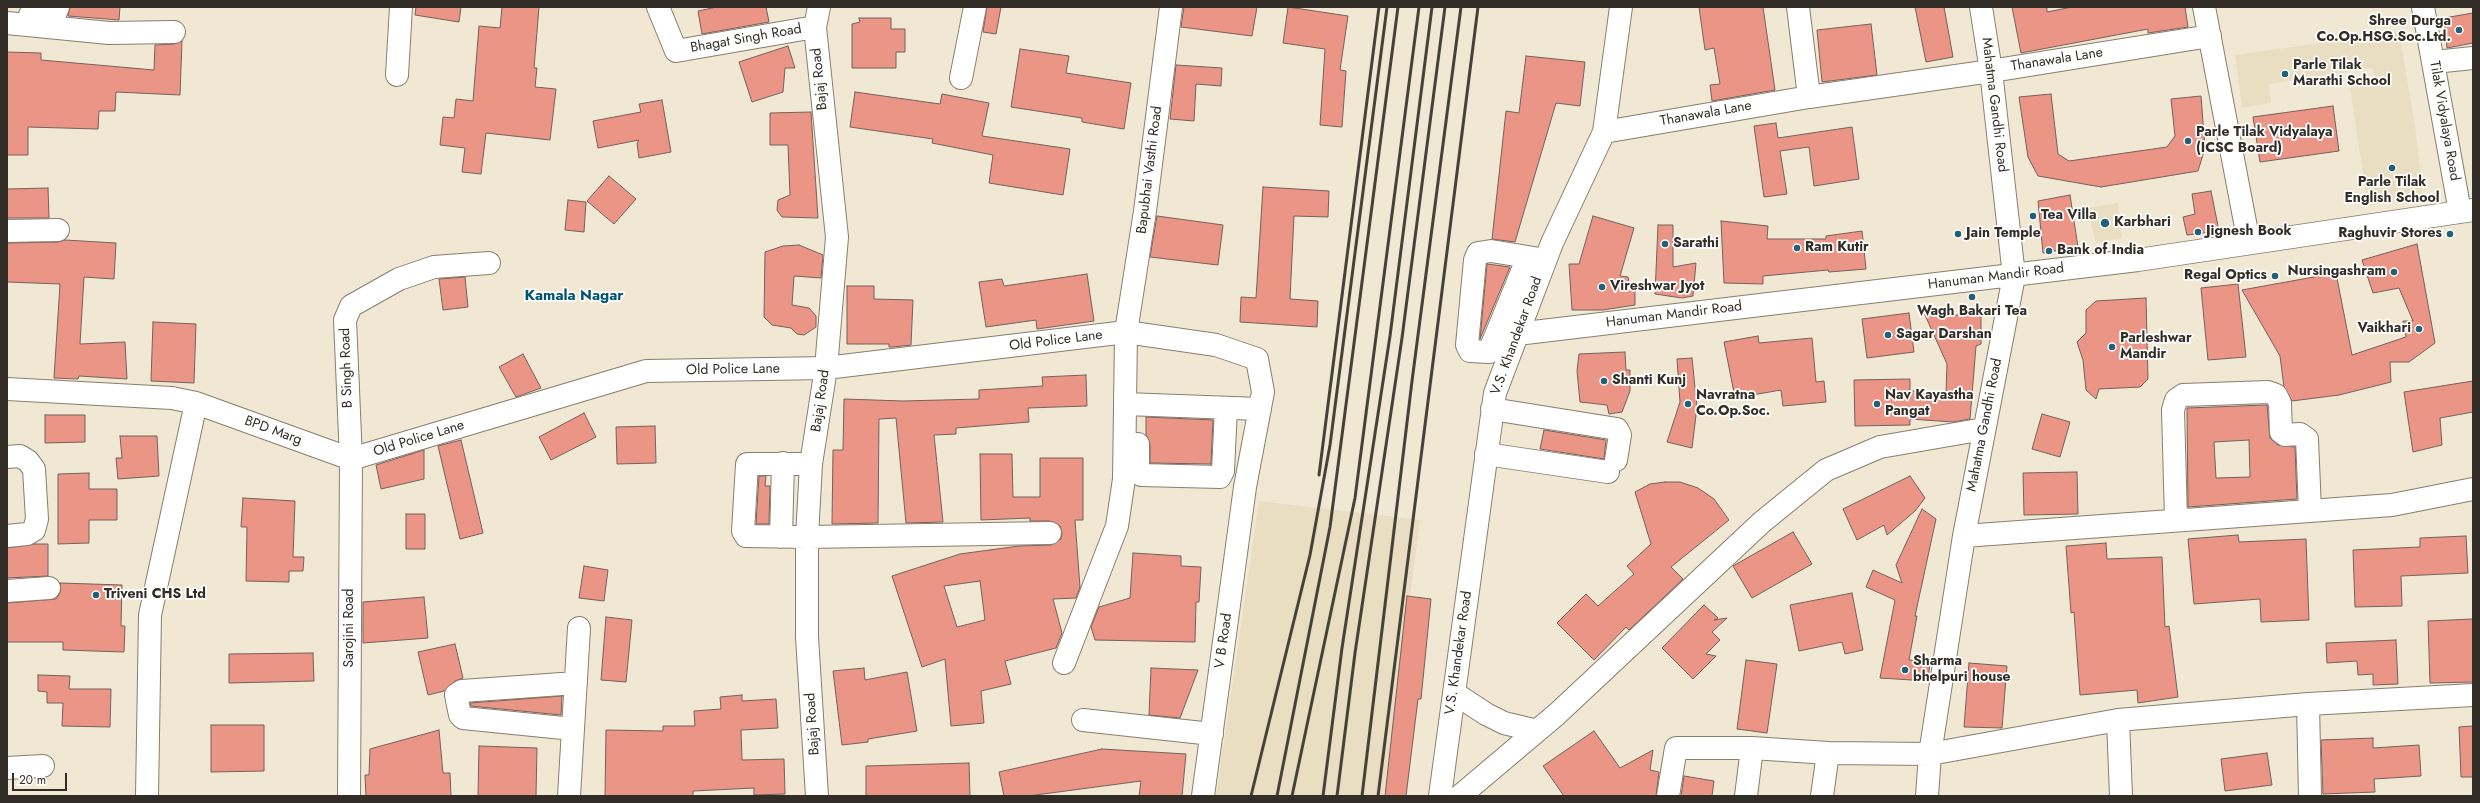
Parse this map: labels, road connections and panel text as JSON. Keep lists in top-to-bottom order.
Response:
{
  "streets": {
    "street": [
      "Bhagat Singh Road",
      "Thanawala Lane",
      "Bajaj Road",
      "Mahatma Gandhi Road",
      "Tilak Vidyalaya Road",
      "Bapubhai Vasthi Road",
      "Hanuman Mandir Road",
      "V.S. Khandekar Road",
      "Old Police Lane",
      "B Singh Road",
      "BPD Marg",
      "Sarojini Road",
      "V B Road"
    ]
  },
  "crossings": [
    ["Bhagat Singh Road", "Bajaj Road"],
    ["Thanawala Lane", "Mahatma Gandhi Road"],
    ["Thanawala Lane", "V.S. Khandekar Road"],
    ["Bajaj Road", "Old Police Lane"],
    ["Mahatma Gandhi Road", "Hanuman Mandir Road"],
    ["Tilak Vidyalaya Road", "Hanuman Mandir Road"],
    ["Bapubhai Vasthi Road", "Old Police Lane"],
    ["Hanuman Mandir Road", "V.S. Khandekar Road"],
    ["Old Police Lane", "B Singh Road"],
    ["Old Police Lane", "BPD Marg"],
    ["Old Police Lane", "Sarojini Road"],
    ["Old Police Lane", "V B Road"],
    ["B Singh Road", "BPD Marg"],
    ["B Singh Road", "Sarojini Road"],
    ["BPD Marg", "Sarojini Road"]
  ],
  "districts": ["Kamala Nagar"],
  "places": [
    "Shree Durga Co.Op.HSG.Soc.Ltd.",
    "Parle Tilak Marathi School",
    "Parle Tilak Vidyalaya (ICSC Board)",
    "Parle Tilak English School",
    "Tea Villa",
    "Karbhari",
    "Jignesh Book",
    "Jain Temple",
    "Raghuvir Stores",
    "Sarathi",
    "Ram Kutir",
    "Bank of India",
    "Nursingashram",
    "Regal Optics",
    "Vireshwar Jyot",
    "Wagh Bakari Tea",
    "Vaikhari",
    "Sagar Darshan",
    "Parleshwar Mandir",
    "Shanti Kunj",
    "Navratna Co.Op.Soc.",
    "Nav Kayastha Pangat",
    "Triveni CHS Ltd",
    "Sharma bhelpuri house"
  ],
  "scale_bar": "20 m"
}
